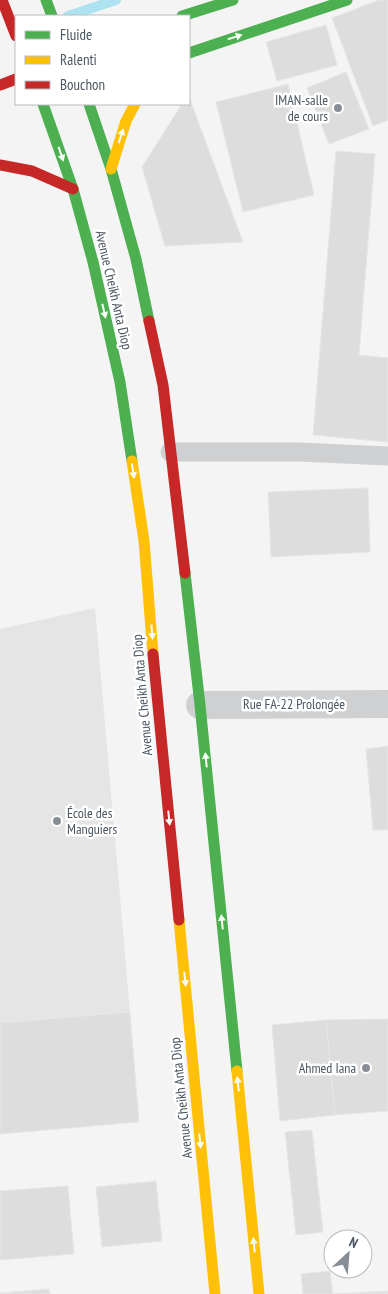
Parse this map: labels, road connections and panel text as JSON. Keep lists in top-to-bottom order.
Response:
{
  "streets": {
    "main road": ["Avenue Cheikh Anta Diop"],
    "street": ["Rue FA-22 Prolongée"]
  },
  "crossings": [
    ["Avenue Cheikh Anta Diop", "Rue FA-22 Prolongée"]
  ],
  "places": ["IMAN-salle de cours", "École des Manguiers", "Ahmed Iana"],
  "legend": ["Fluide", "Ralenti", "Bouchon"],
  "north": "top right"
}
